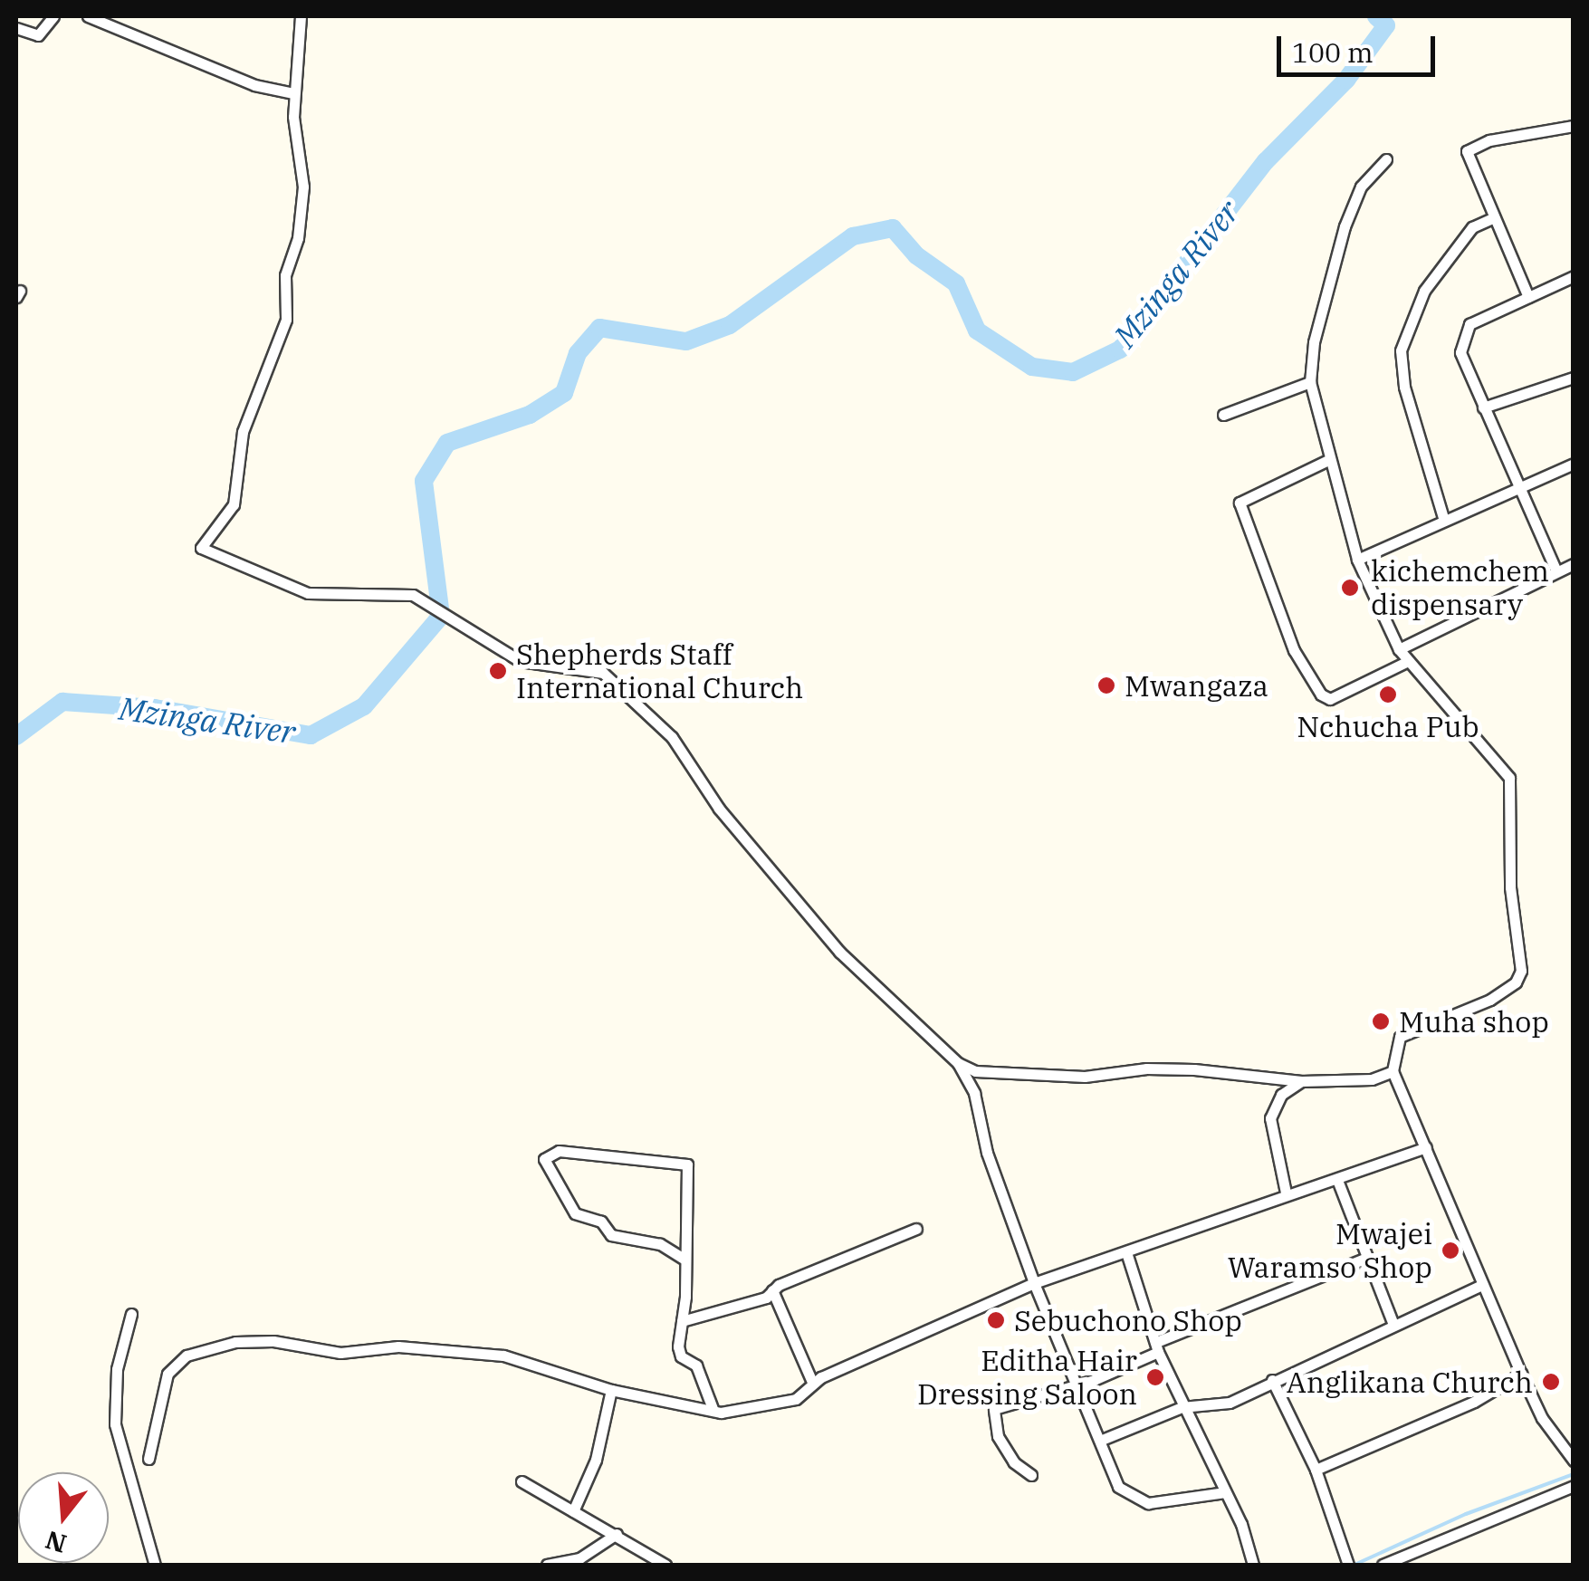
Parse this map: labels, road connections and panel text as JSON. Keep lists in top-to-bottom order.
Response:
{
  "water": ["Mzinga River"],
  "places": [
    "kichemchem dispensary",
    "Shepherds Staff International Church",
    "Mwangaza",
    "Nchucha Pub",
    "Muha shop",
    "Mwajei Waramso Shop",
    "Sebuchono Shop",
    "Editha Hair Dressing Saloon",
    "Anglikana Church"
  ],
  "scale_bar": "100 m",
  "north": "bottom"
}
